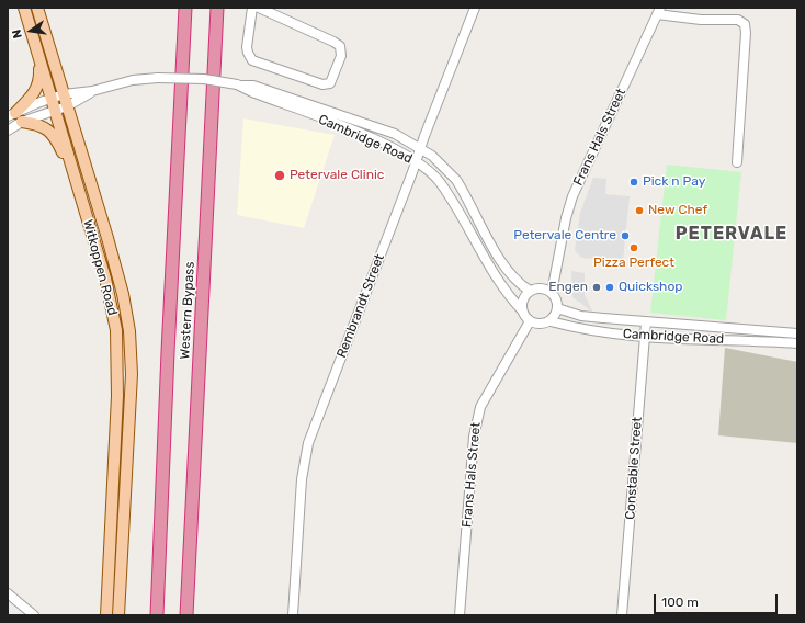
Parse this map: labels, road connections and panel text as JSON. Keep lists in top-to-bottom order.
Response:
{
  "streets": {
    "highway": ["Western Bypass"],
    "main road": ["Witkoppen Road"],
    "street": [
      "Frans Hals Street",
      "Cambridge Road",
      "Rembrandt Street",
      "Constable Street"
    ]
  },
  "crossings": [
    ["Frans Hals Street", "Cambridge Road"],
    ["Cambridge Road", "Witkoppen Road"],
    ["Cambridge Road", "Rembrandt Street"],
    ["Cambridge Road", "Constable Street"]
  ],
  "districts": ["PETERVALE"],
  "places": [
    "Petervale Clinic",
    "Pick n Pay",
    "New Chef",
    "Petervale Centre",
    "Pizza Perfect",
    "Engen",
    "Quickshop"
  ],
  "scale_bar": "100 m",
  "north": "left"
}
